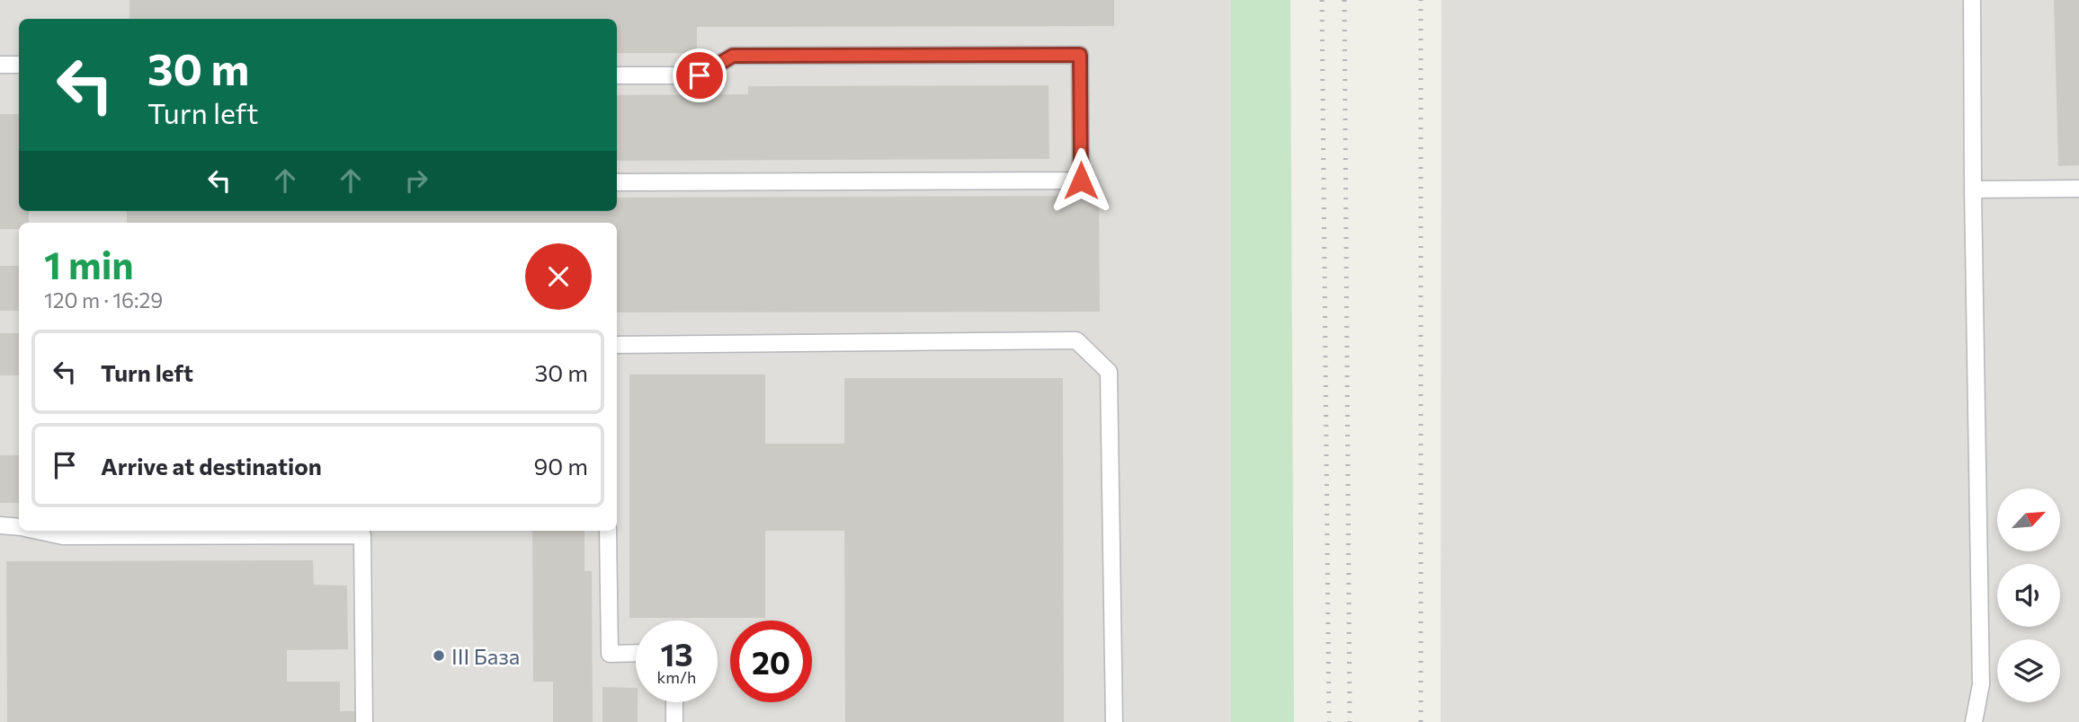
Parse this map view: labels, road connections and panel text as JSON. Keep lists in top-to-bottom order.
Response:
{
  "places": ["III База"],
  "north": "top right",
  "page": {
    "turn": ["30 m", "Turn left"],
    "heading": ["1 min", "120 m · 16:29"],
    "list": [
      {
        "name": "Turn left",
        "value": "30 m"
      },
      {
        "name": "Arrive at destination",
        "value": "90 m"
      }
    ],
    "speed": "13 km/h",
    "limit": "20"
  }
}
